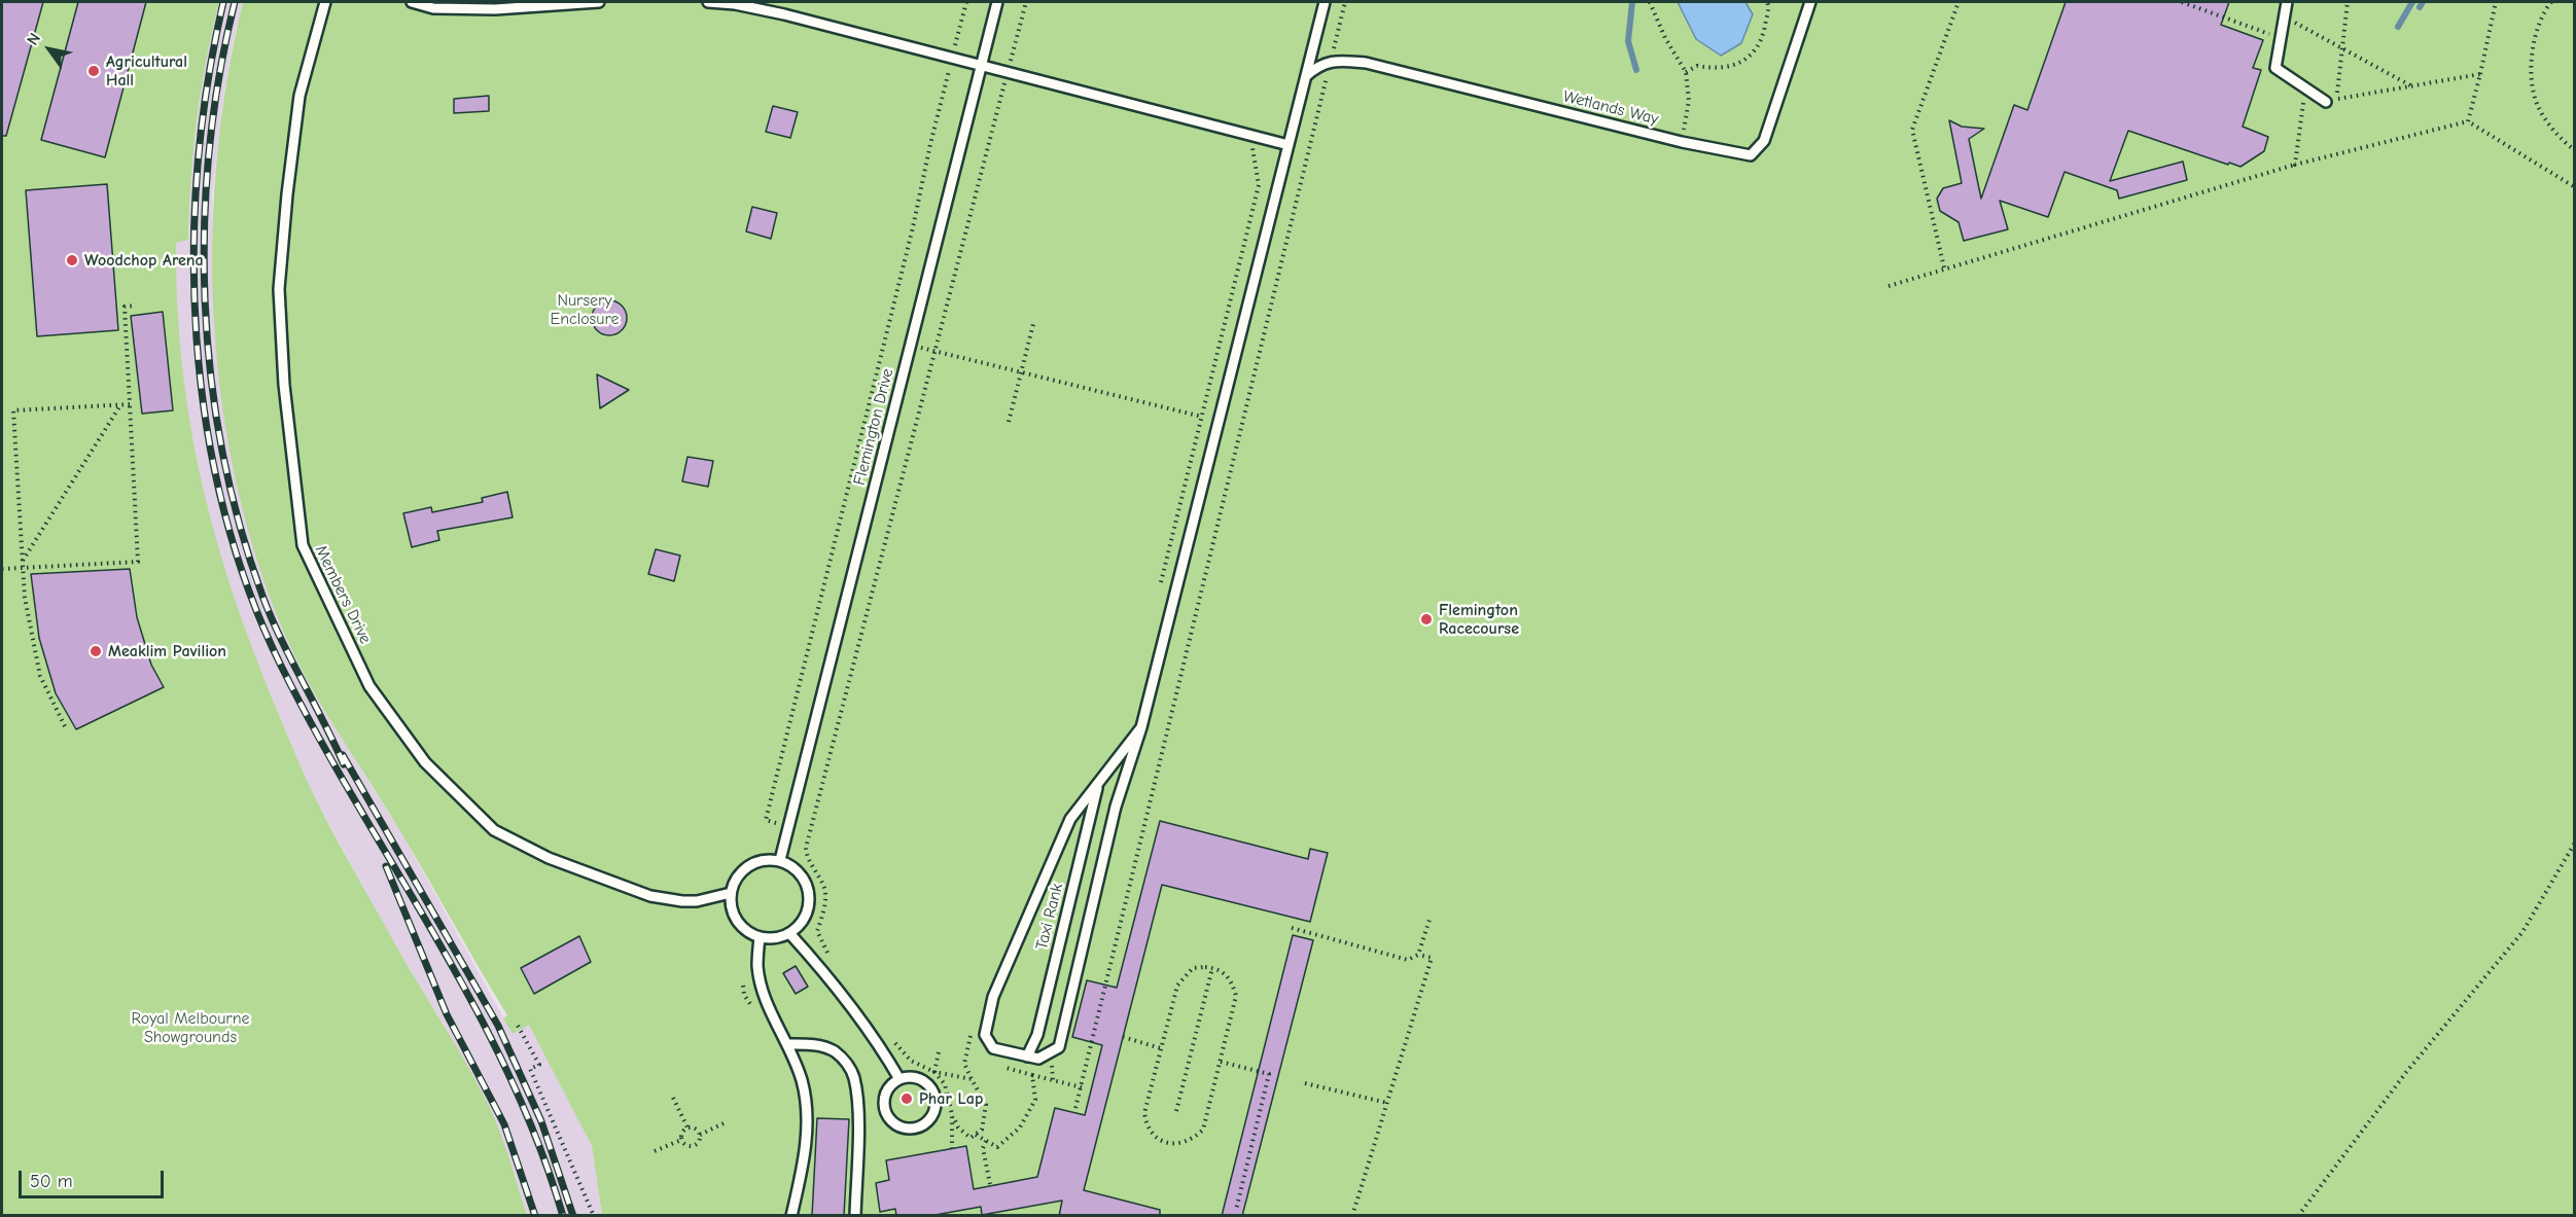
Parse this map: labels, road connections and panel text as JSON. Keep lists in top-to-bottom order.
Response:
{
  "streets": {
    "lane": [
      "Wetlands Way",
      "Flemington Drive",
      "Members Drive",
      "Taxi Rank"
    ]
  },
  "crossings": [
    ["Flemington Drive", "Members Drive"]
  ],
  "parks": ["Nursery Enclosure", "Royal Melbourne Showgrounds"],
  "places": [
    "Agricultural Hall",
    "Woodchop Arena",
    "Flemington Racecourse",
    "Meaklim Pavilion",
    "Phar Lap"
  ],
  "scale_bar": "50 m",
  "north": "top left"
}
